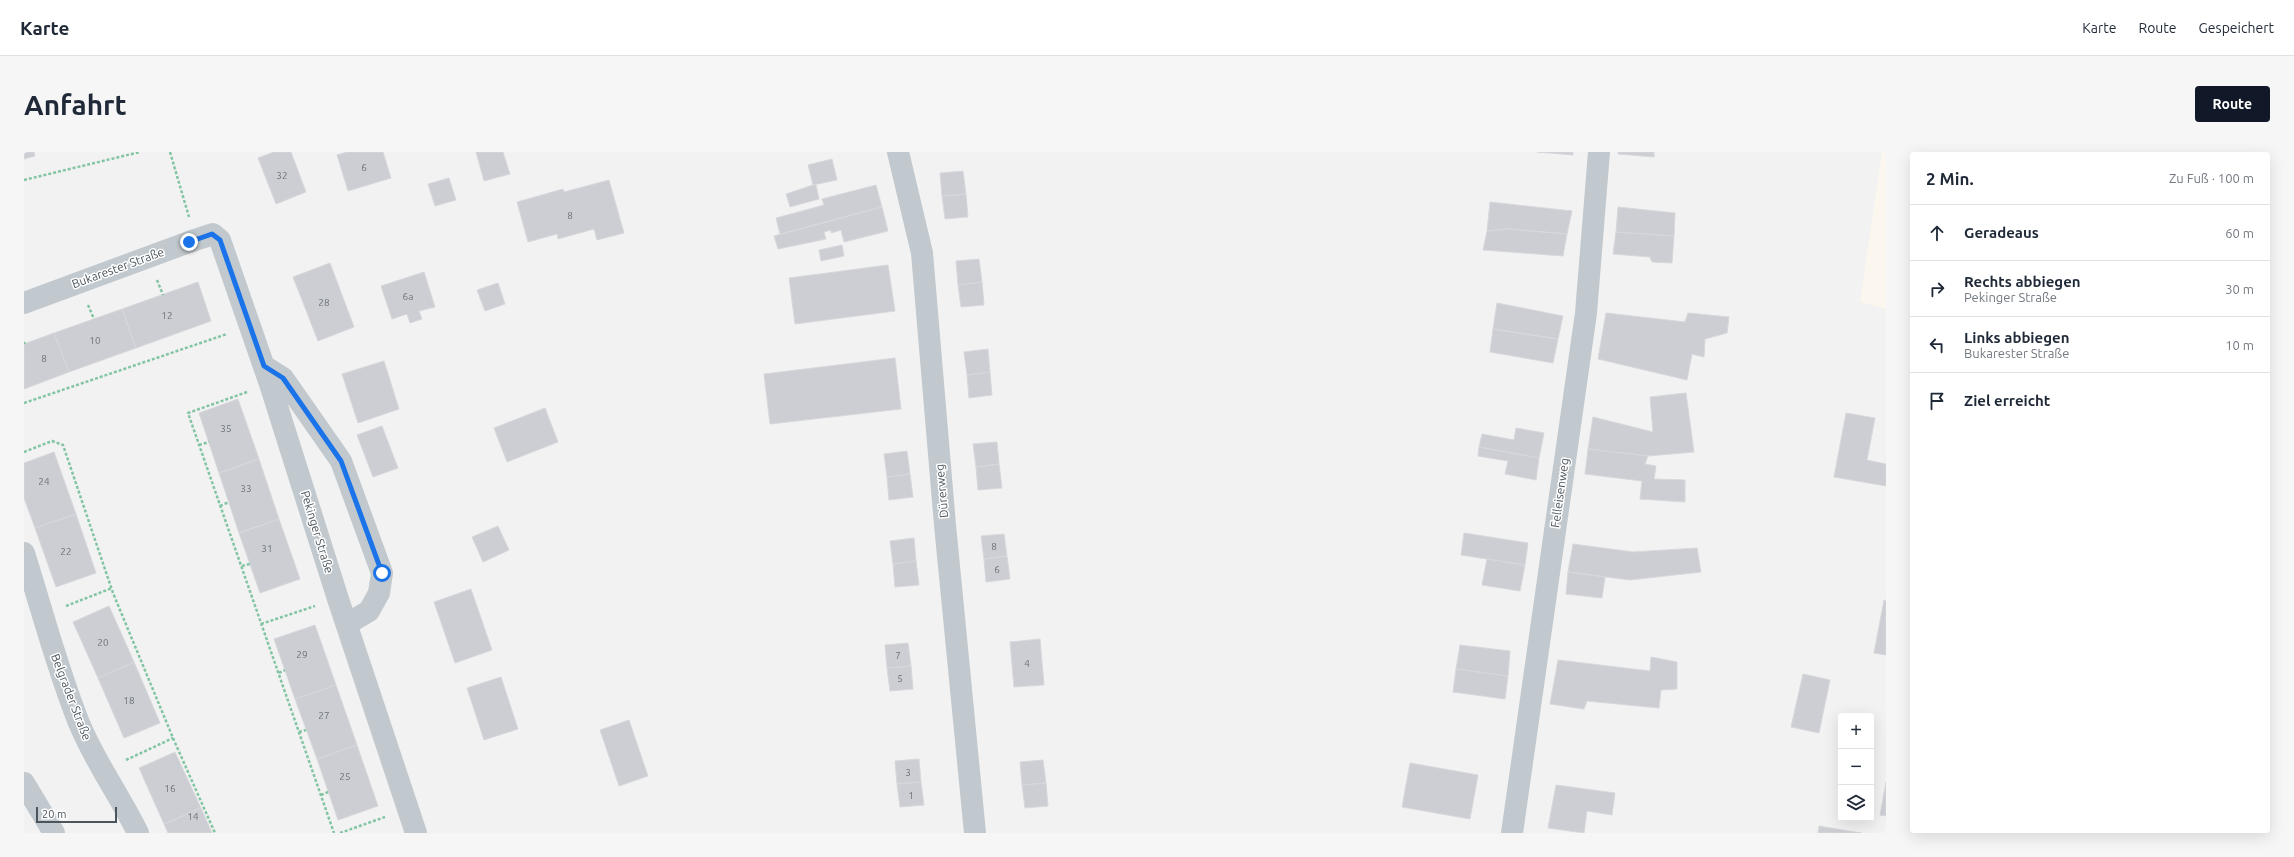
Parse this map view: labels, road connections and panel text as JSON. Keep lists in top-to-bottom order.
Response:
{
  "streets": {
    "street": [
      "Bukarester Straße",
      "Dürerweg",
      "Felleisenweg",
      "Pekinger Straße",
      "Belgrader Straße"
    ]
  },
  "crossings": [
    ["Bukarester Straße", "Pekinger Straße"]
  ],
  "house_numbers": [
    "6",
    "32",
    "8",
    "6a",
    "28",
    "12",
    "10",
    "8",
    "35",
    "24",
    "33",
    "8",
    "31",
    "22",
    "6",
    "20",
    "29",
    "7",
    "4",
    "5",
    "18",
    "27",
    "3",
    "25",
    "16",
    "1",
    "14"
  ],
  "scale_bar": "20 m",
  "page": {
    "header": "Karte",
    "nav": ["Karte", "Route", "Gespeichert"],
    "buttons": "Route",
    "title": "Anfahrt",
    "heading": ["2 Min.", "Zu Fuß · 100 m"],
    "list": [
      ["Geradeaus", "60 m"],
      ["Rechts abbiegen", "Pekinger Straße", "30 m"],
      ["Links abbiegen", "Bukarester Straße", "10 m"],
      "Ziel erreicht"
    ],
    "map_buttons": ["+", "−"],
    "scale": "20 m"
  }
}
